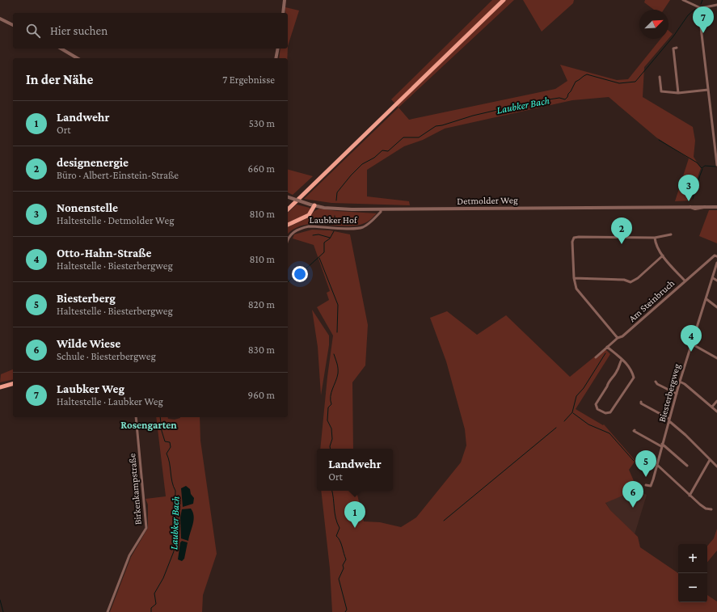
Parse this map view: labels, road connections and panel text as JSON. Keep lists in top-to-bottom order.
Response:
{
  "streets": {
    "street": [
      "Detmolder Weg",
      "Laubker Hof",
      "Am Steinbruch",
      "Biesterbergweg",
      "Birkenkampstraße"
    ]
  },
  "crossings": [
    ["Detmolder Weg", "Laubker Hof"]
  ],
  "districts": ["Rosengarten"],
  "water": ["Laubker Bach"],
  "north": "top right",
  "page": {
    "pins": [
      "7",
      "3",
      "2",
      "4",
      "5",
      "6",
      "1"
    ],
    "search": "Hier suchen",
    "heading": ["In der Nähe", "7 Ergebnisse"],
    "list": [
      {
        "mark": "1",
        "name": "Landwehr",
        "note": "Ort",
        "value": "530 m"
      },
      {
        "mark": "2",
        "name": "designenergie",
        "note": "Büro · Albert-Einstein-Straße",
        "value": "660 m"
      },
      {
        "mark": "3",
        "name": "Nonenstelle",
        "note": "Haltestelle · Detmolder Weg",
        "value": "810 m"
      },
      {
        "mark": "4",
        "name": "Otto-Hahn-Straße",
        "note": "Haltestelle · Biesterbergweg",
        "value": "810 m"
      },
      {
        "mark": "5",
        "name": "Biesterberg",
        "note": "Haltestelle · Biesterbergweg",
        "value": "820 m"
      },
      {
        "mark": "6",
        "name": "Wilde Wiese",
        "note": "Schule · Biesterbergweg",
        "value": "830 m"
      },
      {
        "mark": "7",
        "name": "Laubker Weg",
        "note": "Haltestelle · Laubker Weg",
        "value": "960 m"
      }
    ],
    "popup": ["Landwehr", "Ort"],
    "map_buttons": ["+", "−"]
  }
}
